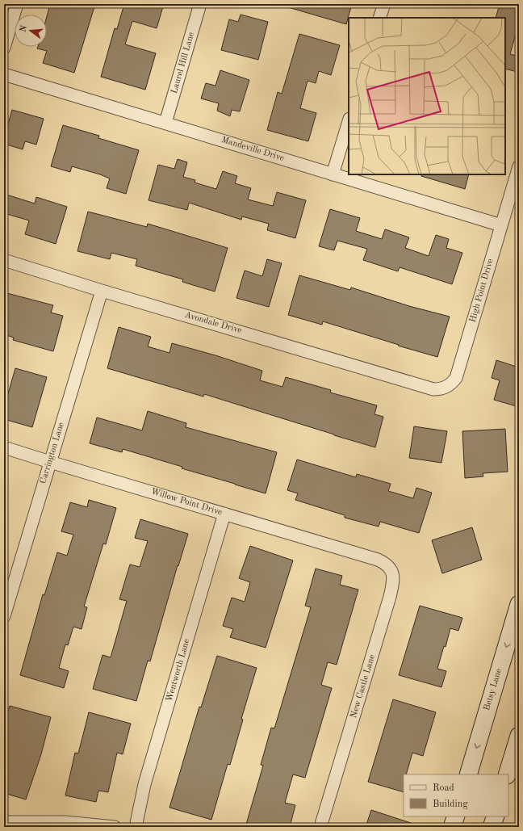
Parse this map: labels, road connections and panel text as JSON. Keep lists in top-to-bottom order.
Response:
{
  "streets": {
    "main road": ["Betsy Lane"],
    "street": [
      "Laurel Hill Lane",
      "Mandeville Drive",
      "High Point Drive",
      "Avondale Drive",
      "Carrington Lane",
      "Willow Point Drive",
      "Wentworth Lane",
      "New Castle Lane"
    ]
  },
  "crossings": [
    ["Laurel Hill Lane", "Mandeville Drive"],
    ["Mandeville Drive", "High Point Drive"],
    ["High Point Drive", "Avondale Drive"],
    ["Avondale Drive", "Carrington Lane"],
    ["Carrington Lane", "Willow Point Drive"],
    ["Willow Point Drive", "Wentworth Lane"],
    ["Willow Point Drive", "New Castle Lane"]
  ],
  "one_way": ["Betsy Lane"],
  "legend": ["Road", "Building"],
  "north": "left"
}
